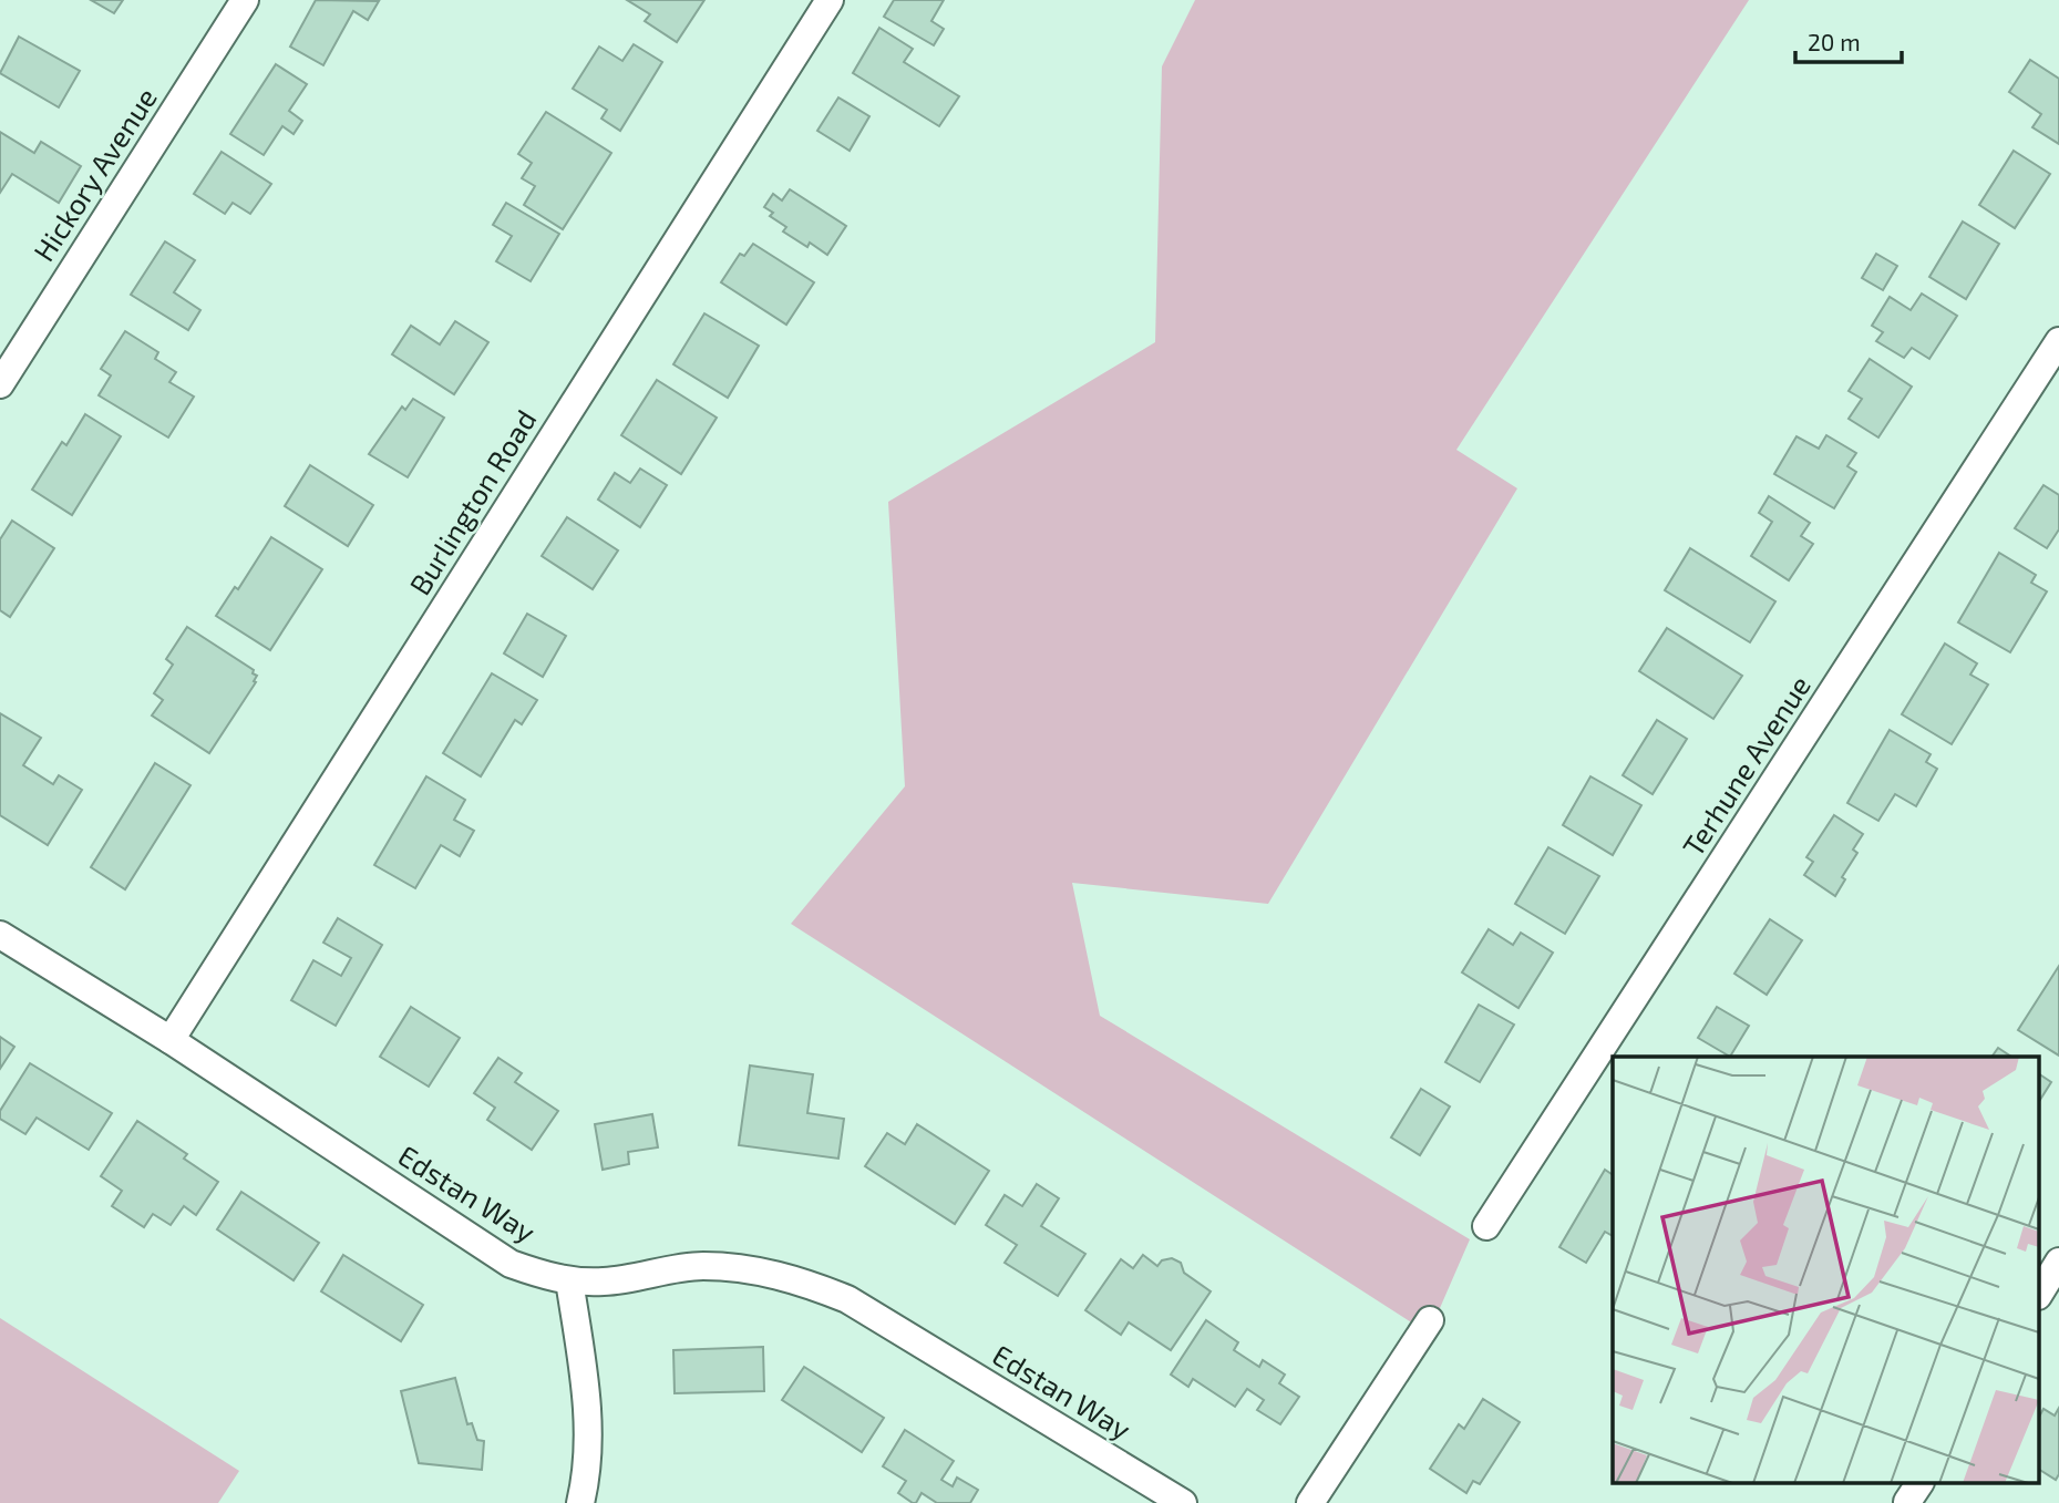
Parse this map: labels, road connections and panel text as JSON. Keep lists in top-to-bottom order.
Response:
{
  "streets": {
    "street": [
      "Hickory Avenue",
      "Burlington Road",
      "Terhune Avenue",
      "Edstan Way"
    ]
  },
  "crossings": [
    ["Burlington Road", "Edstan Way"]
  ],
  "scale_bar": "20 m"
}
